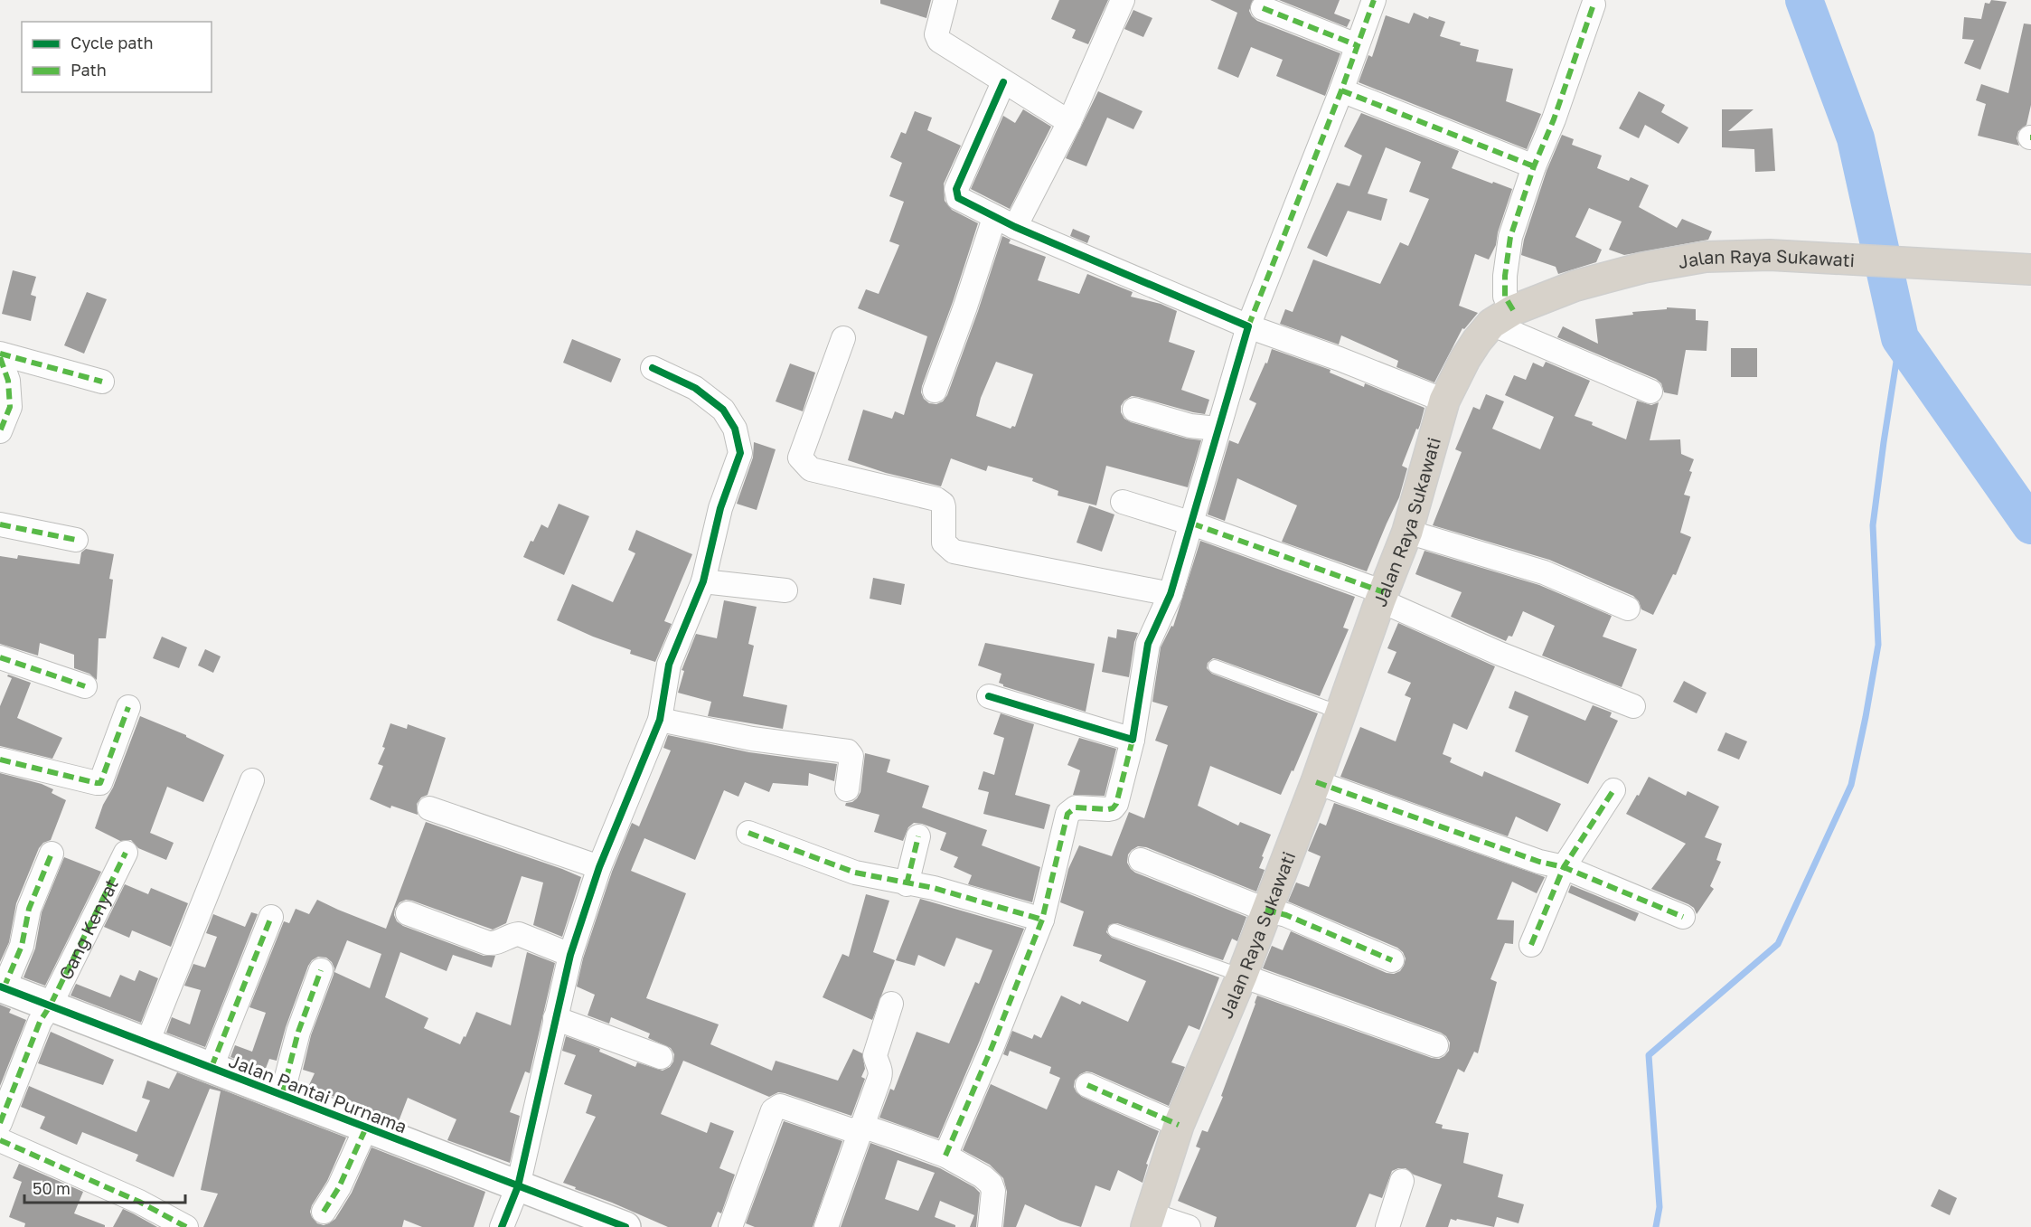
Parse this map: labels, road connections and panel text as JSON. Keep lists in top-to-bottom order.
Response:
{
  "streets": {
    "highway": ["Jalan Raya Sukawati"],
    "street": ["Gang Kenyat", "Jalan Pantai Purnama"]
  },
  "crossings": [
    ["Gang Kenyat", "Jalan Pantai Purnama"]
  ],
  "legend": ["Cycle path", "Path"],
  "scale_bar": "50 m"
}
